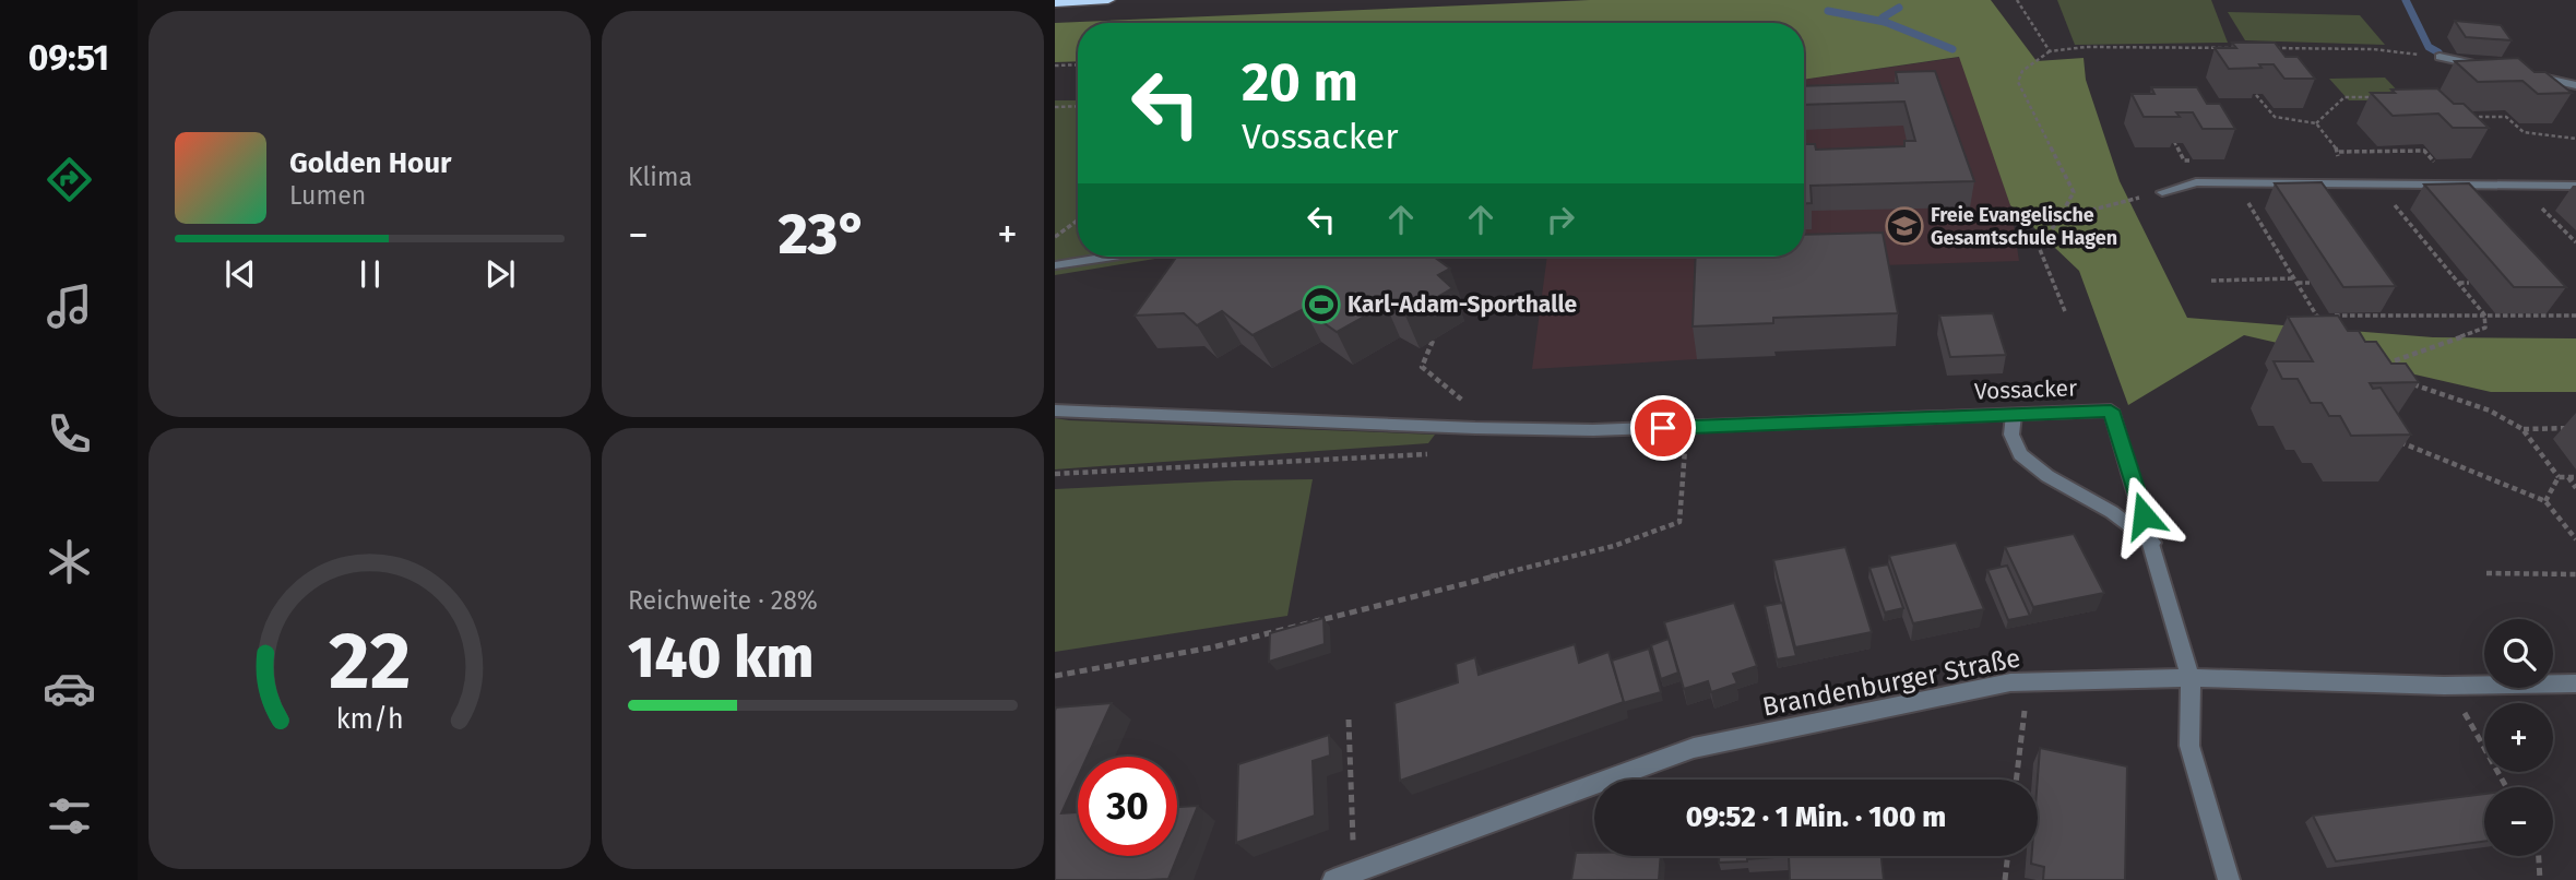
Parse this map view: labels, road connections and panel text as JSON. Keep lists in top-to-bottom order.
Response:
{
  "streets": {
    "street": ["Vossacker", "Brandenburger Straße"]
  },
  "crossings": [
    ["Vossacker", "Brandenburger Straße"]
  ],
  "places": {
    "school or university": ["Freie Evangelische Gesamtschule Hagen"],
    "sports": ["Karl-Adam-Sporthalle"]
  },
  "page": {
    "tabs": "09:51",
    "tile": [
      "Klima",
      ["Reichweite · 28%", "140 km"]
    ],
    "turn": ["20 m", "Vossacker"],
    "song": ["Golden Hour", "Lumen"],
    "heat": ["−", "23°", "+"],
    "map_buttons": ["+", "−"],
    "limit": "30",
    "trip": "09:52 · 1 Min. · 100 m",
    "gauge": ["22", "km/h"]
  }
}
